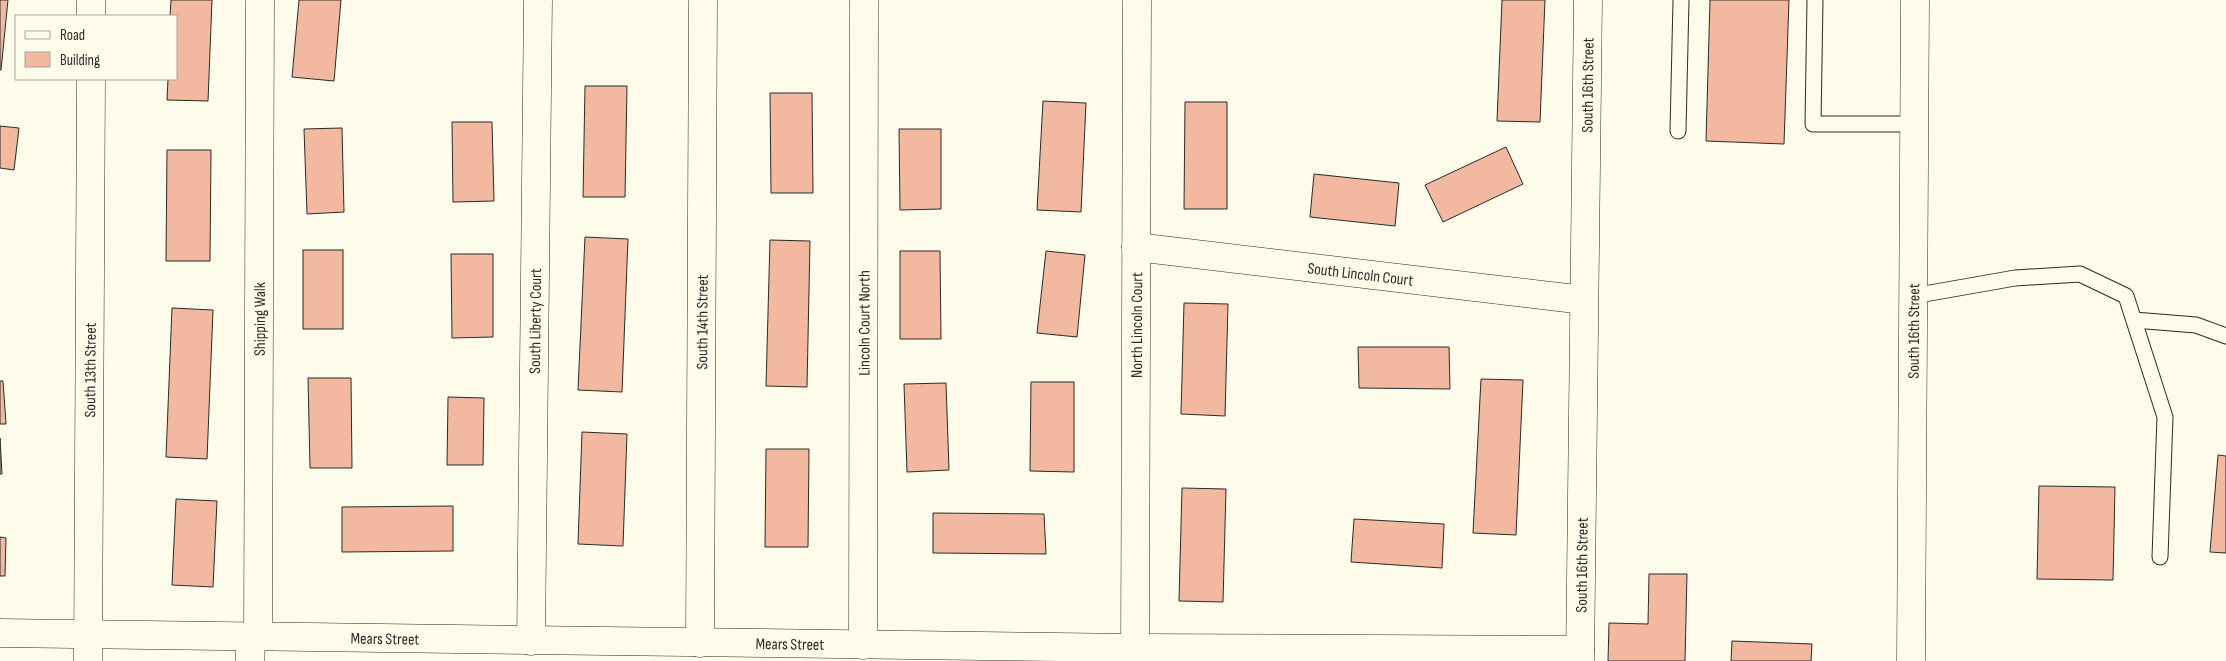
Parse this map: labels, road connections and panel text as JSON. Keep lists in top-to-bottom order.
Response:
{
  "streets": {
    "street": [
      "South 16th Street",
      "South Lincoln Court",
      "Shipping Walk",
      "South Liberty Court",
      "South 14th Street",
      "Lincoln Court North",
      "North Lincoln Court",
      "South 13th Street",
      "Mears Street"
    ]
  },
  "crossings": [
    ["South 16th Street", "South Lincoln Court"],
    ["South 16th Street", "Mears Street"],
    ["South Lincoln Court", "North Lincoln Court"],
    ["Shipping Walk", "Mears Street"],
    ["South Liberty Court", "Mears Street"],
    ["South 14th Street", "Mears Street"],
    ["Lincoln Court North", "Mears Street"],
    ["North Lincoln Court", "Mears Street"],
    ["South 13th Street", "Mears Street"]
  ],
  "legend": ["Road", "Building"]
}
